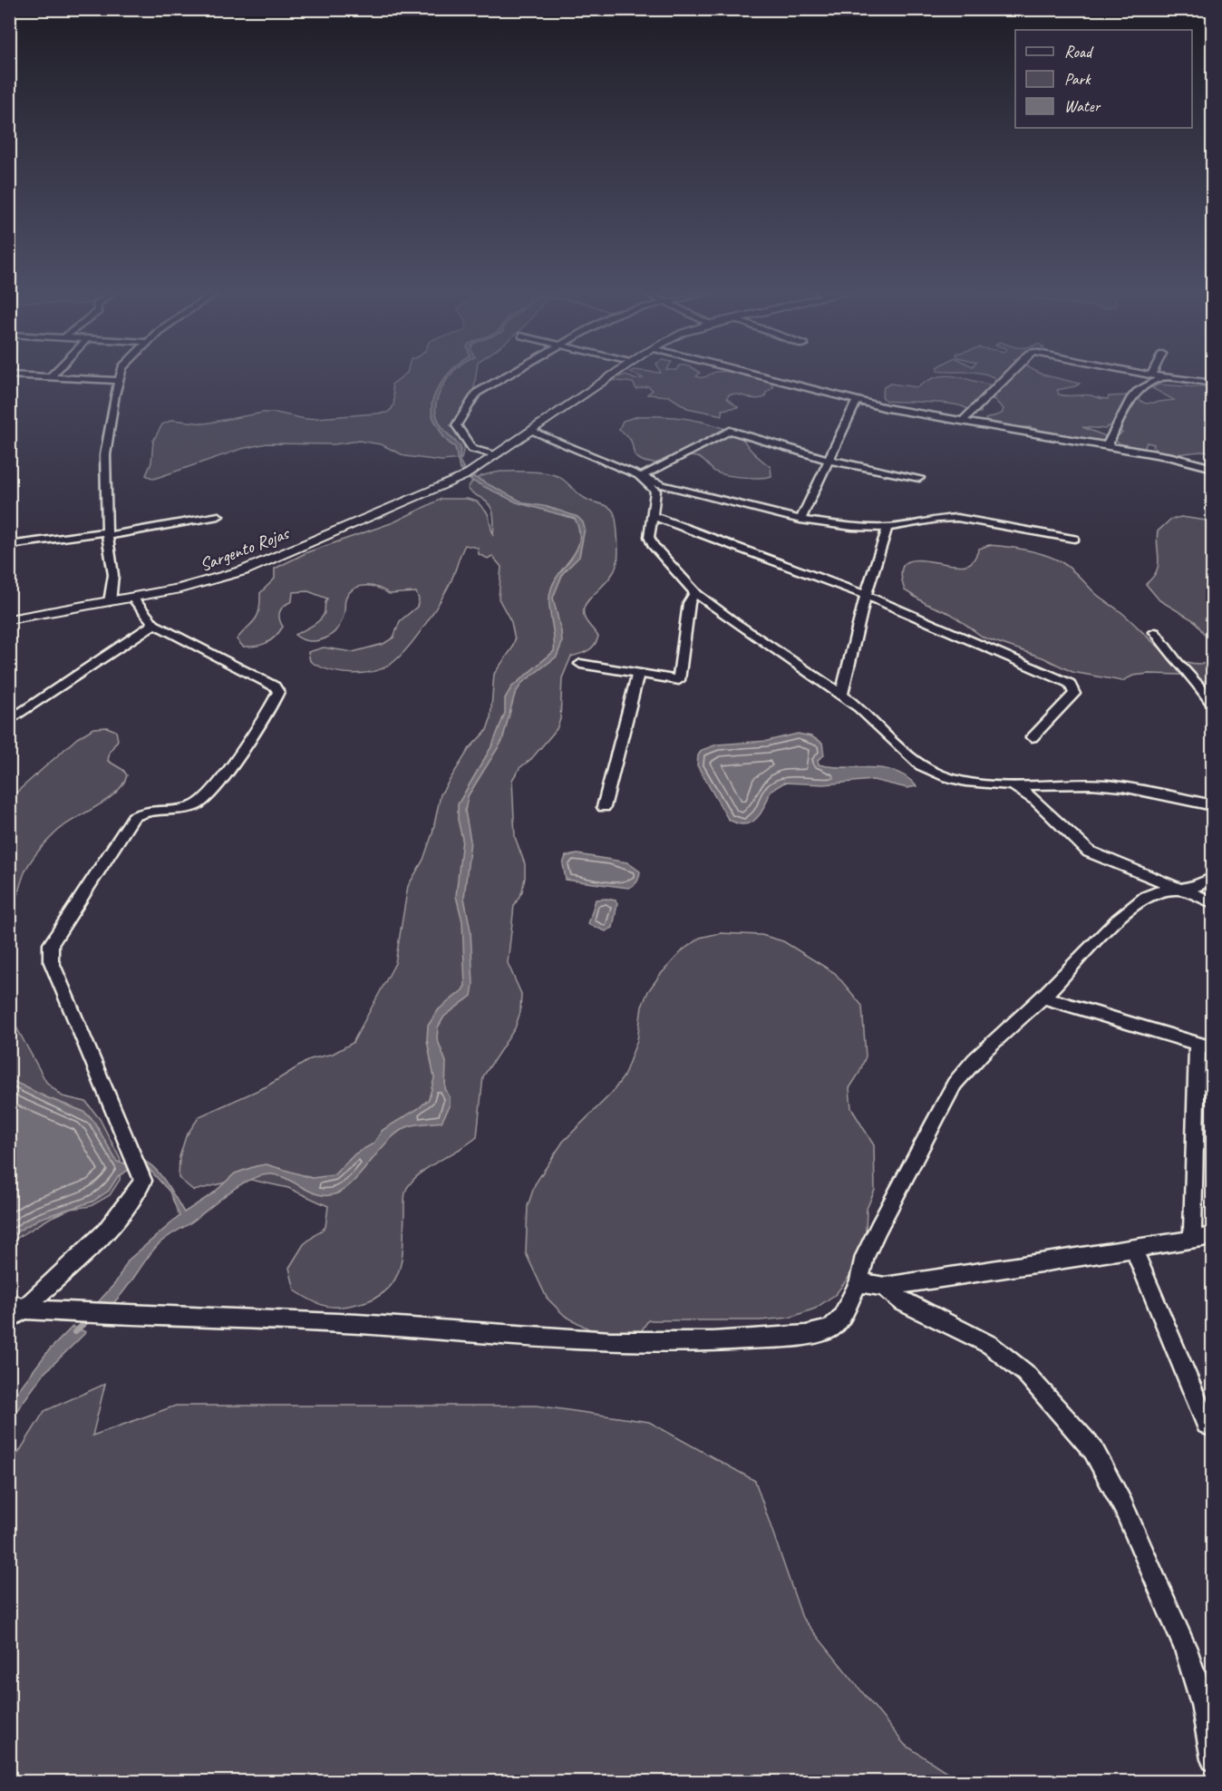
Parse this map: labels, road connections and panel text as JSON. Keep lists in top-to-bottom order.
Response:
{
  "streets": {
    "street": ["Sargento Rojas"]
  },
  "legend": ["Road", "Park", "Water"]
}
